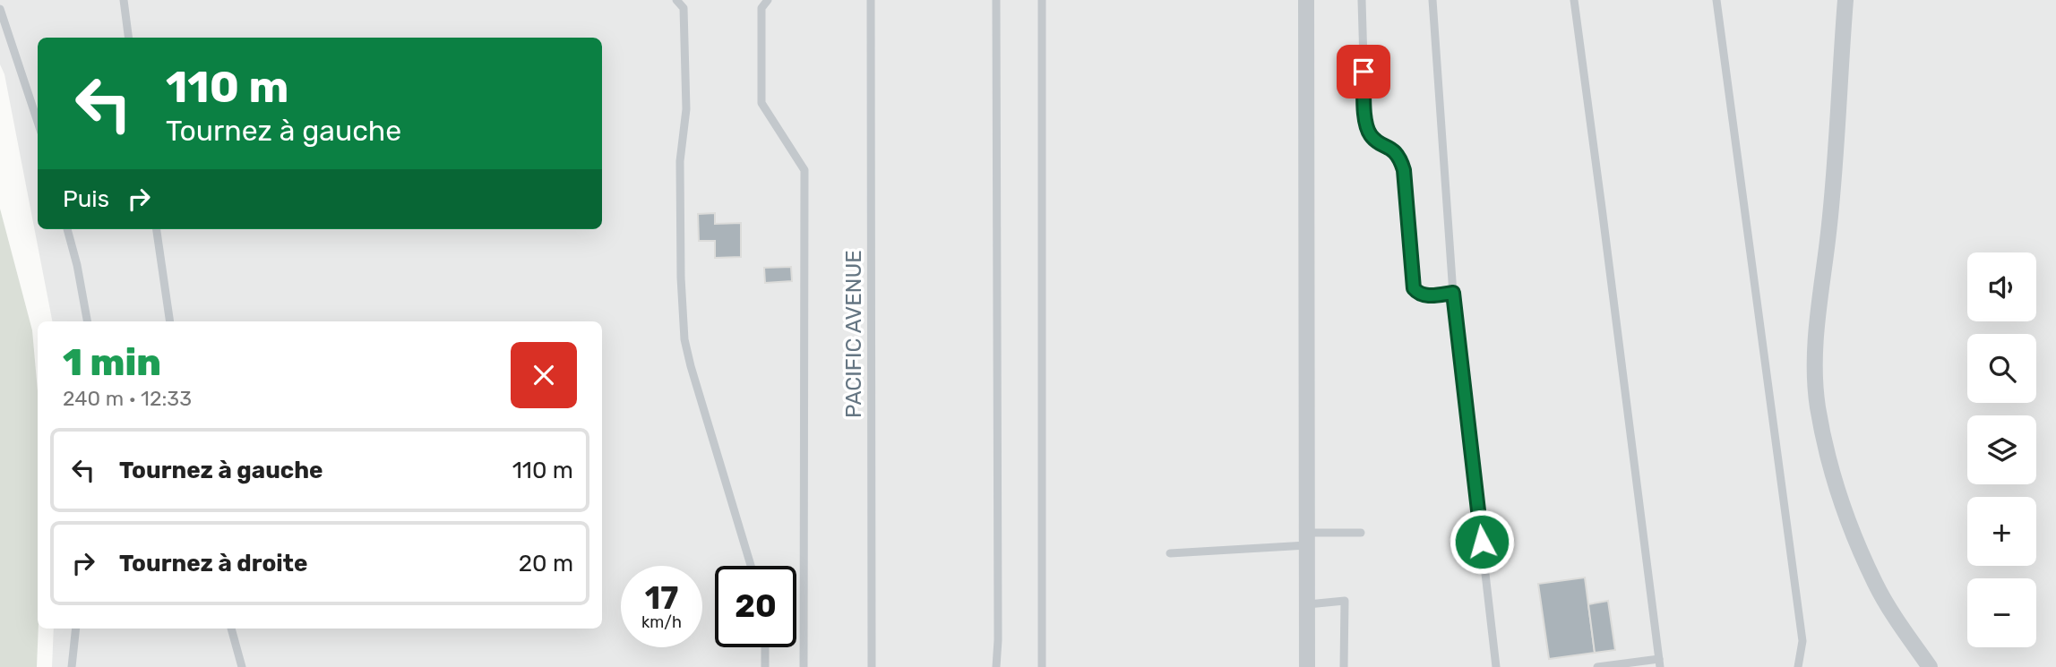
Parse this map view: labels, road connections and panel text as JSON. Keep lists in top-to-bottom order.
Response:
{
  "streets": {
    "lane": ["PACIFIC AVENUE"]
  },
  "page": {
    "turn": ["110 m", "Tournez à gauche"],
    "then": "Puis",
    "map_buttons": ["+", "−"],
    "heading": ["1 min", "240 m · 12:33"],
    "list": [
      {
        "name": "Tournez à gauche",
        "value": "110 m"
      },
      {
        "name": "Tournez à droite",
        "value": "20 m"
      }
    ],
    "speed": "17 km/h",
    "limit": "20"
  }
}
